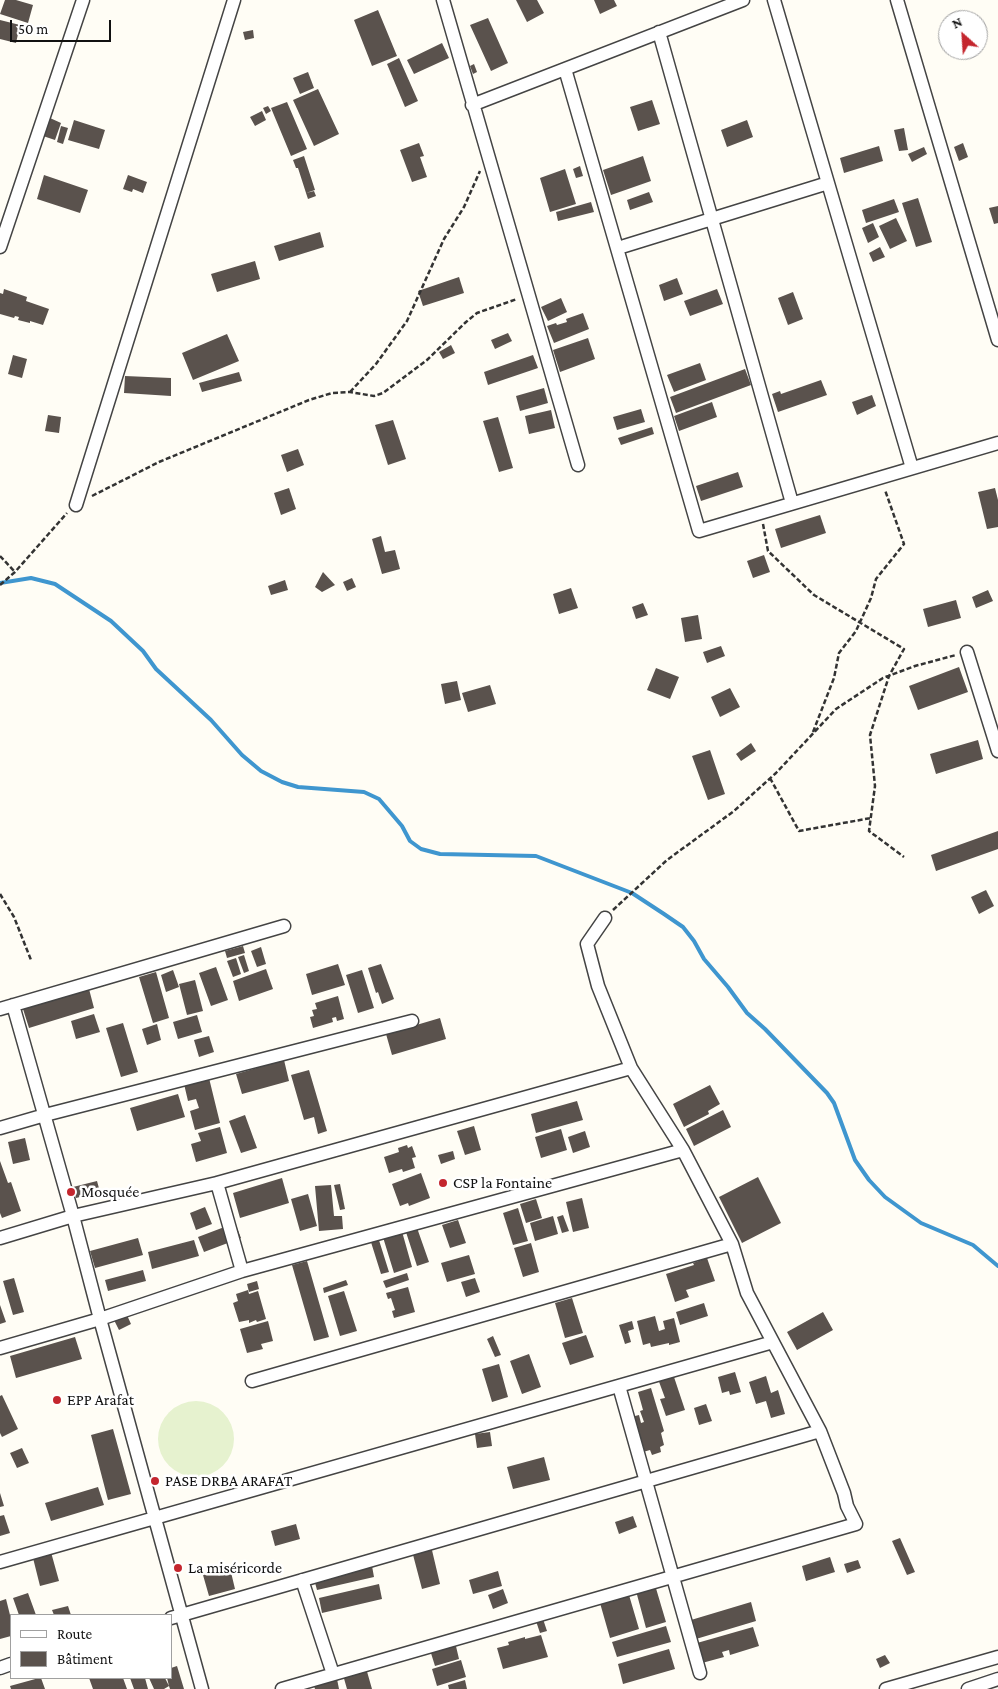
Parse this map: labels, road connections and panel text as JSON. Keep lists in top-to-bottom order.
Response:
{
  "places": [
    "CSP la Fontaine",
    "Mosquée",
    "EPP Arafat",
    "PASE DRBA ARAFAT",
    "La miséricorde"
  ],
  "legend": ["Route", "Bâtiment"],
  "scale_bar": "50 m",
  "north": "top left"
}
